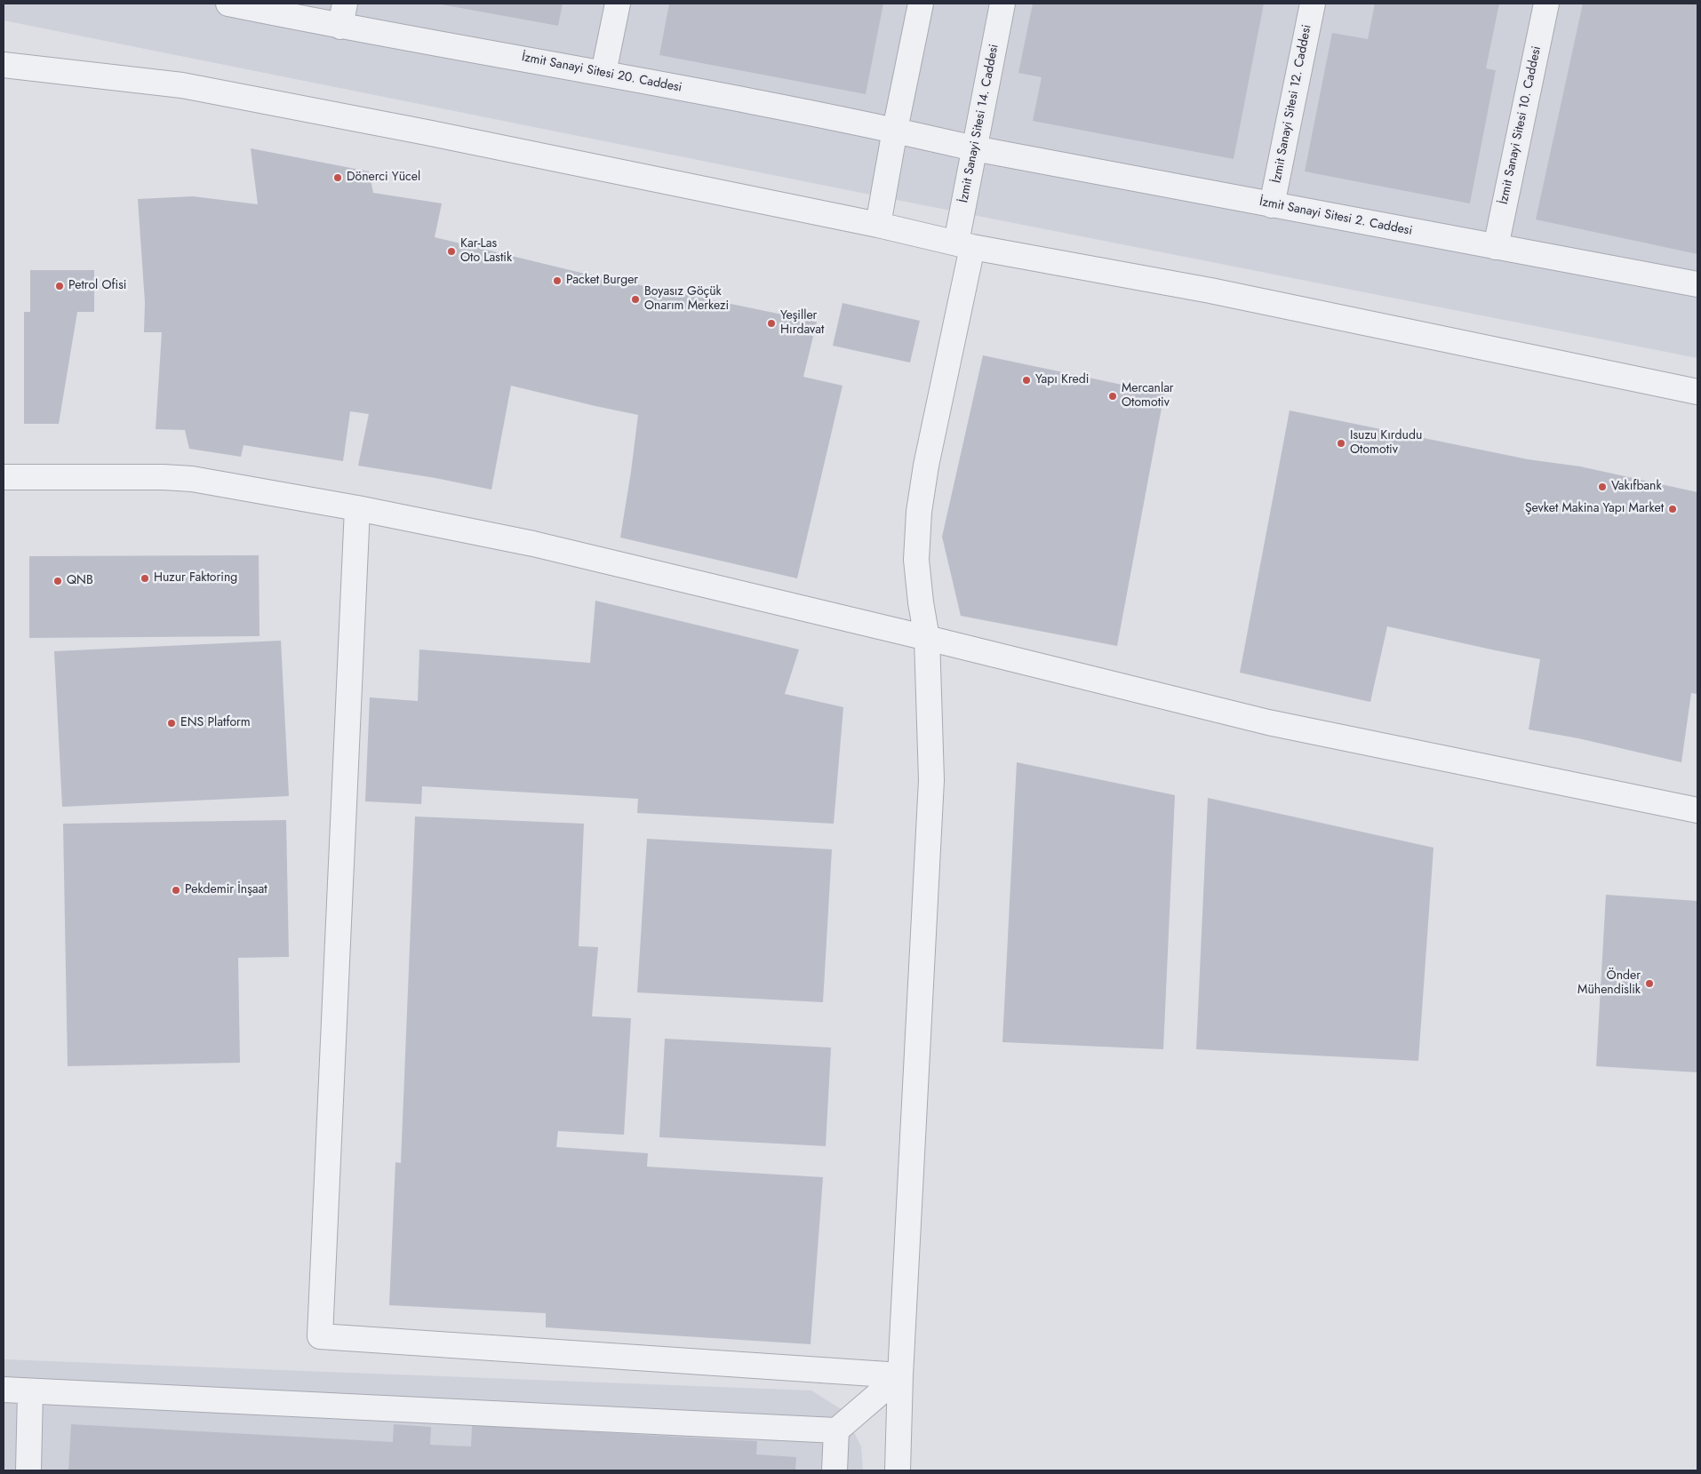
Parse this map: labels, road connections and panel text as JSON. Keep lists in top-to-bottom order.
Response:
{
  "streets": {
    "street": [
      "İzmit Sanayi Sitesi 20. Caddesi",
      "İzmit Sanayi Sitesi 12. Caddesi",
      "İzmit Sanayi Sitesi 14. Caddesi",
      "İzmit Sanayi Sitesi 10. Caddesi",
      "İzmit Sanayi Sitesi 2. Caddesi"
    ]
  },
  "crossings": [
    ["İzmit Sanayi Sitesi 20. Caddesi", "İzmit Sanayi Sitesi 14. Caddesi"],
    ["İzmit Sanayi Sitesi 20. Caddesi", "İzmit Sanayi Sitesi 2. Caddesi"],
    ["İzmit Sanayi Sitesi 12. Caddesi", "İzmit Sanayi Sitesi 2. Caddesi"],
    ["İzmit Sanayi Sitesi 14. Caddesi", "İzmit Sanayi Sitesi 2. Caddesi"],
    ["İzmit Sanayi Sitesi 10. Caddesi", "İzmit Sanayi Sitesi 2. Caddesi"]
  ],
  "places": [
    "Dönerci Yücel",
    "Kar-Las Oto Lastik",
    "Packet Burger",
    "Petrol Ofisi",
    "Boyasız Göçük Onarım Merkezi",
    "Yeşiller Hırdavat",
    "Yapı Kredi",
    "Mercanlar Otomotiv",
    "Isuzu Kırdudu Otomotiv",
    "Vakıfbank",
    "Şevket Makina Yapı Market",
    "Huzur Faktoring",
    "QNB",
    "ENS Platform",
    "Pekdemir İnşaat",
    "Önder Mühendislik"
  ]
}
